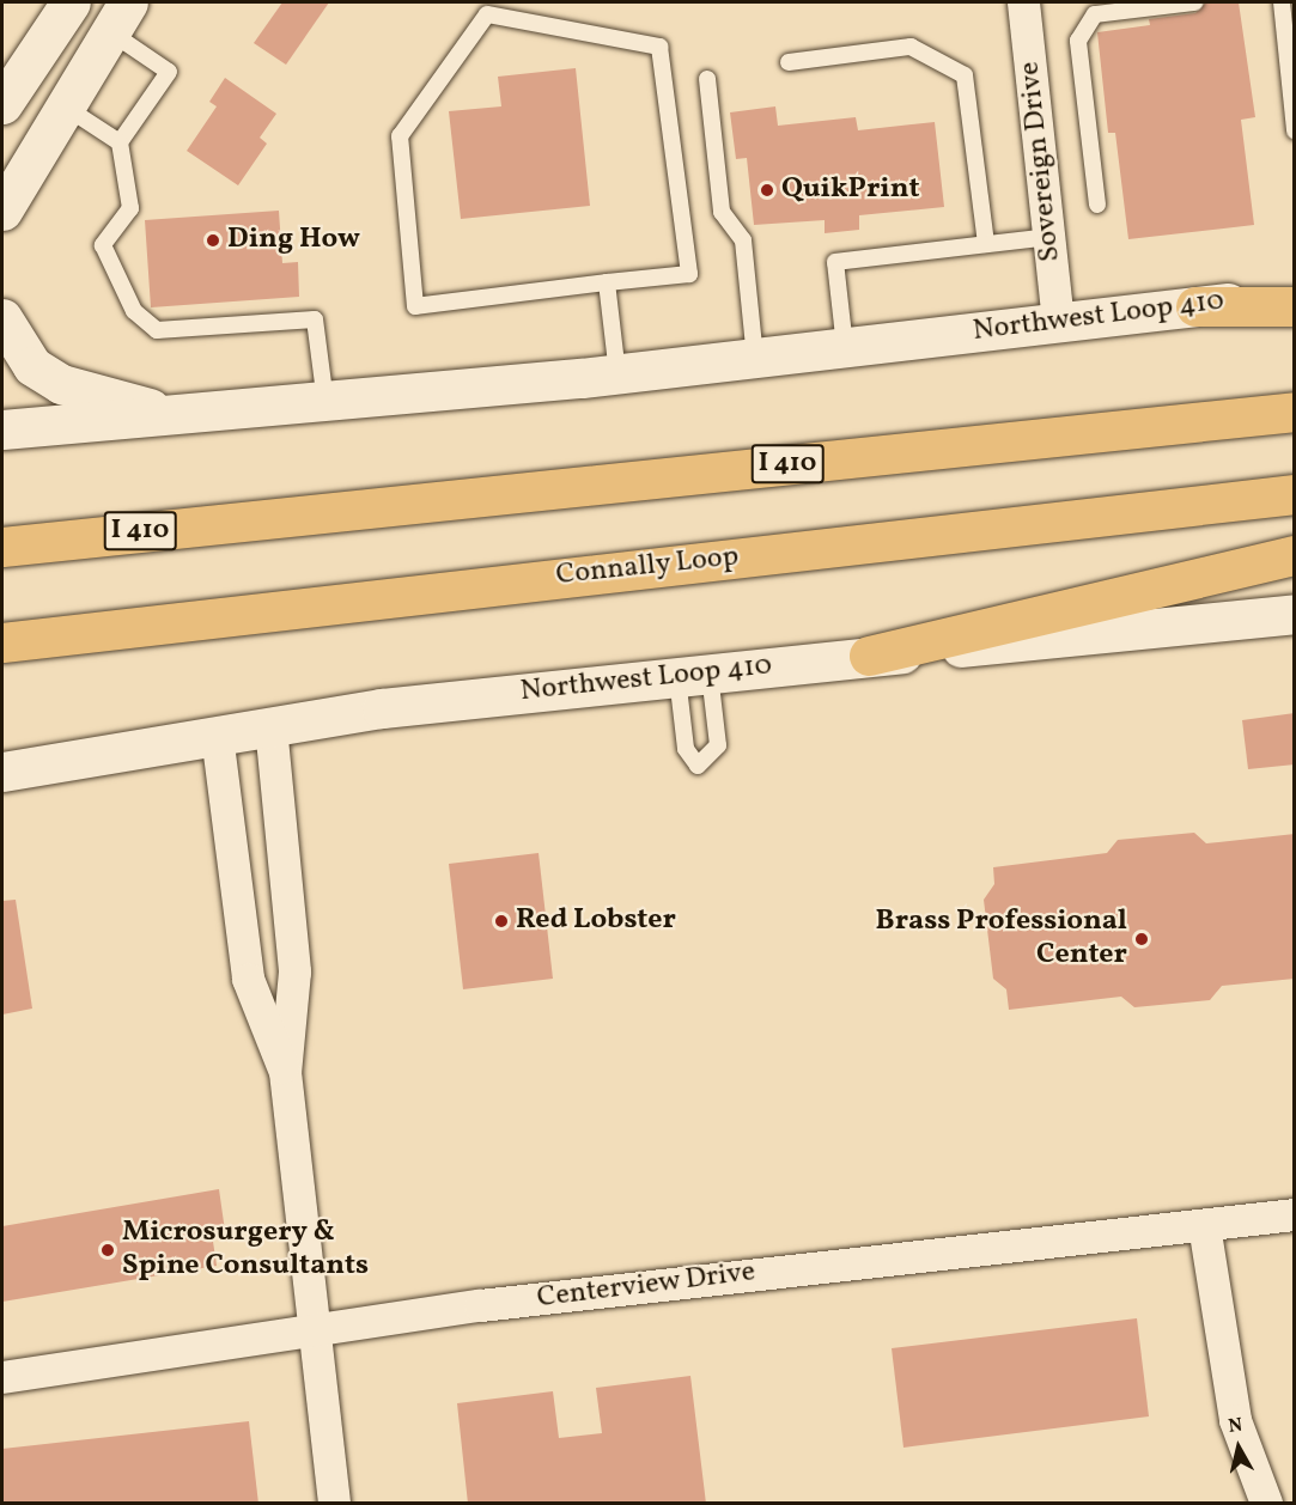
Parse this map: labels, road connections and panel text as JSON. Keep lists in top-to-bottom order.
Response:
{
  "streets": {
    "highway": ["I 410", "Connally Loop"],
    "main road": ["Northwest Loop 410"],
    "street": ["Sovereign Drive", "Centerview Drive"]
  },
  "crossings": [
    ["Sovereign Drive", "Northwest Loop 410"]
  ],
  "places": [
    "QuikPrint",
    "Ding How",
    "Red Lobster",
    "Brass Professional Center",
    "Microsurgery & Spine Consultants"
  ],
  "north": "top"
}
